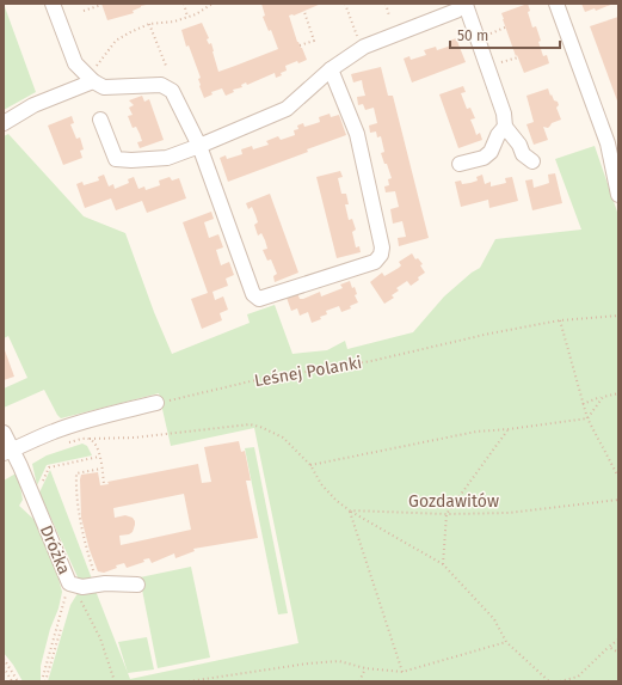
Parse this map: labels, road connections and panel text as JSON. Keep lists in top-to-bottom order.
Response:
{
  "streets": {
    "street": ["Dróżka"],
    "path": ["Leśnej Polanki", "Gozdawitów"]
  },
  "scale_bar": "50 m"
}
